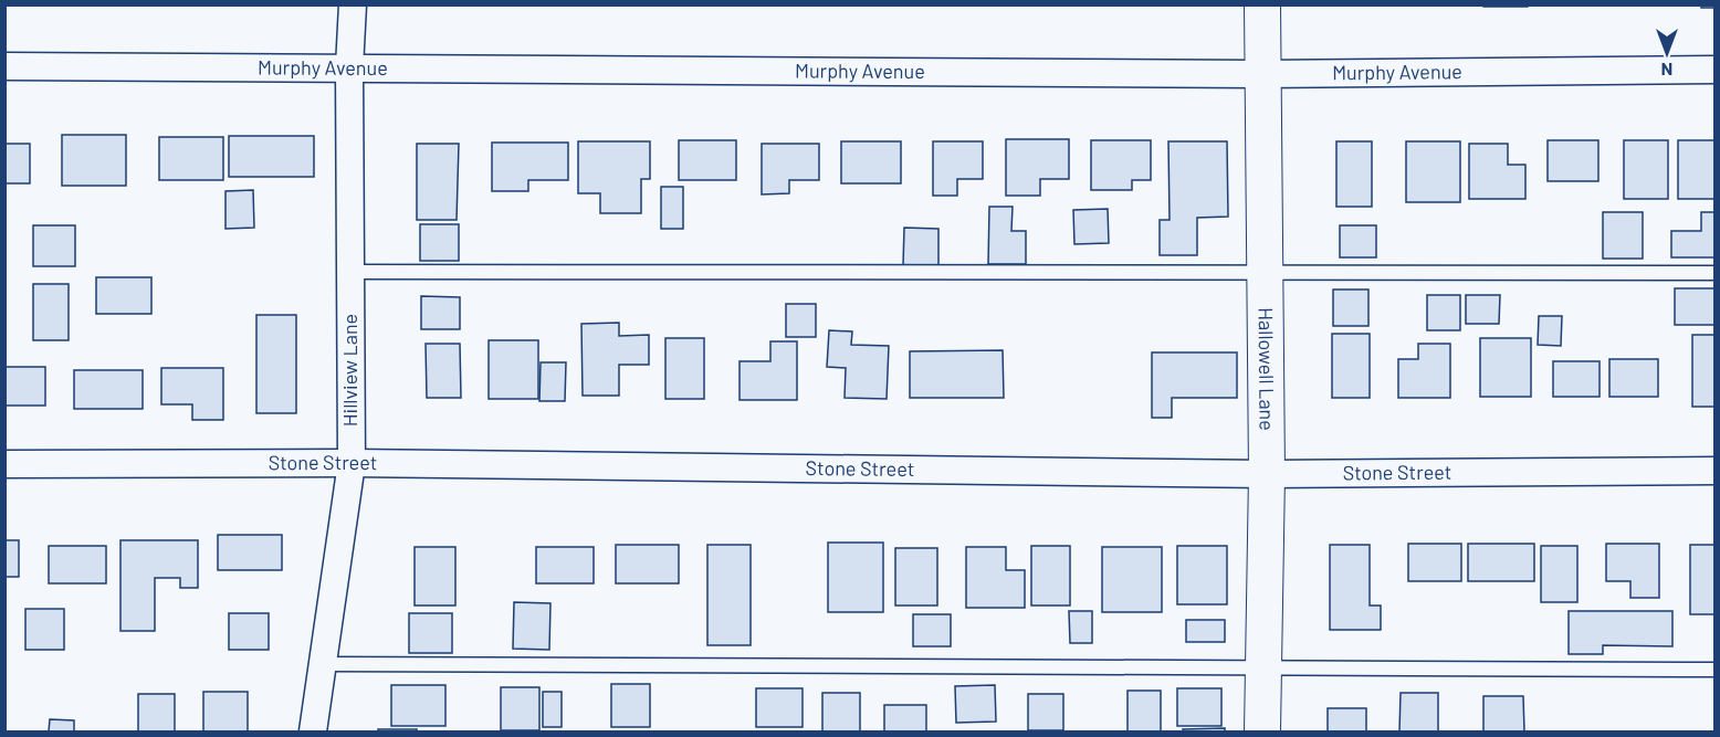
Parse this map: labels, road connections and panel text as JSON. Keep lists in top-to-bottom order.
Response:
{
  "streets": {
    "street": [
      "Murphy Avenue",
      "Hallowell Lane",
      "Hillview Lane",
      "Stone Street"
    ]
  },
  "crossings": [
    ["Murphy Avenue", "Hallowell Lane"],
    ["Murphy Avenue", "Hillview Lane"],
    ["Hallowell Lane", "Stone Street"],
    ["Hillview Lane", "Stone Street"]
  ],
  "north": "bottom"
}
